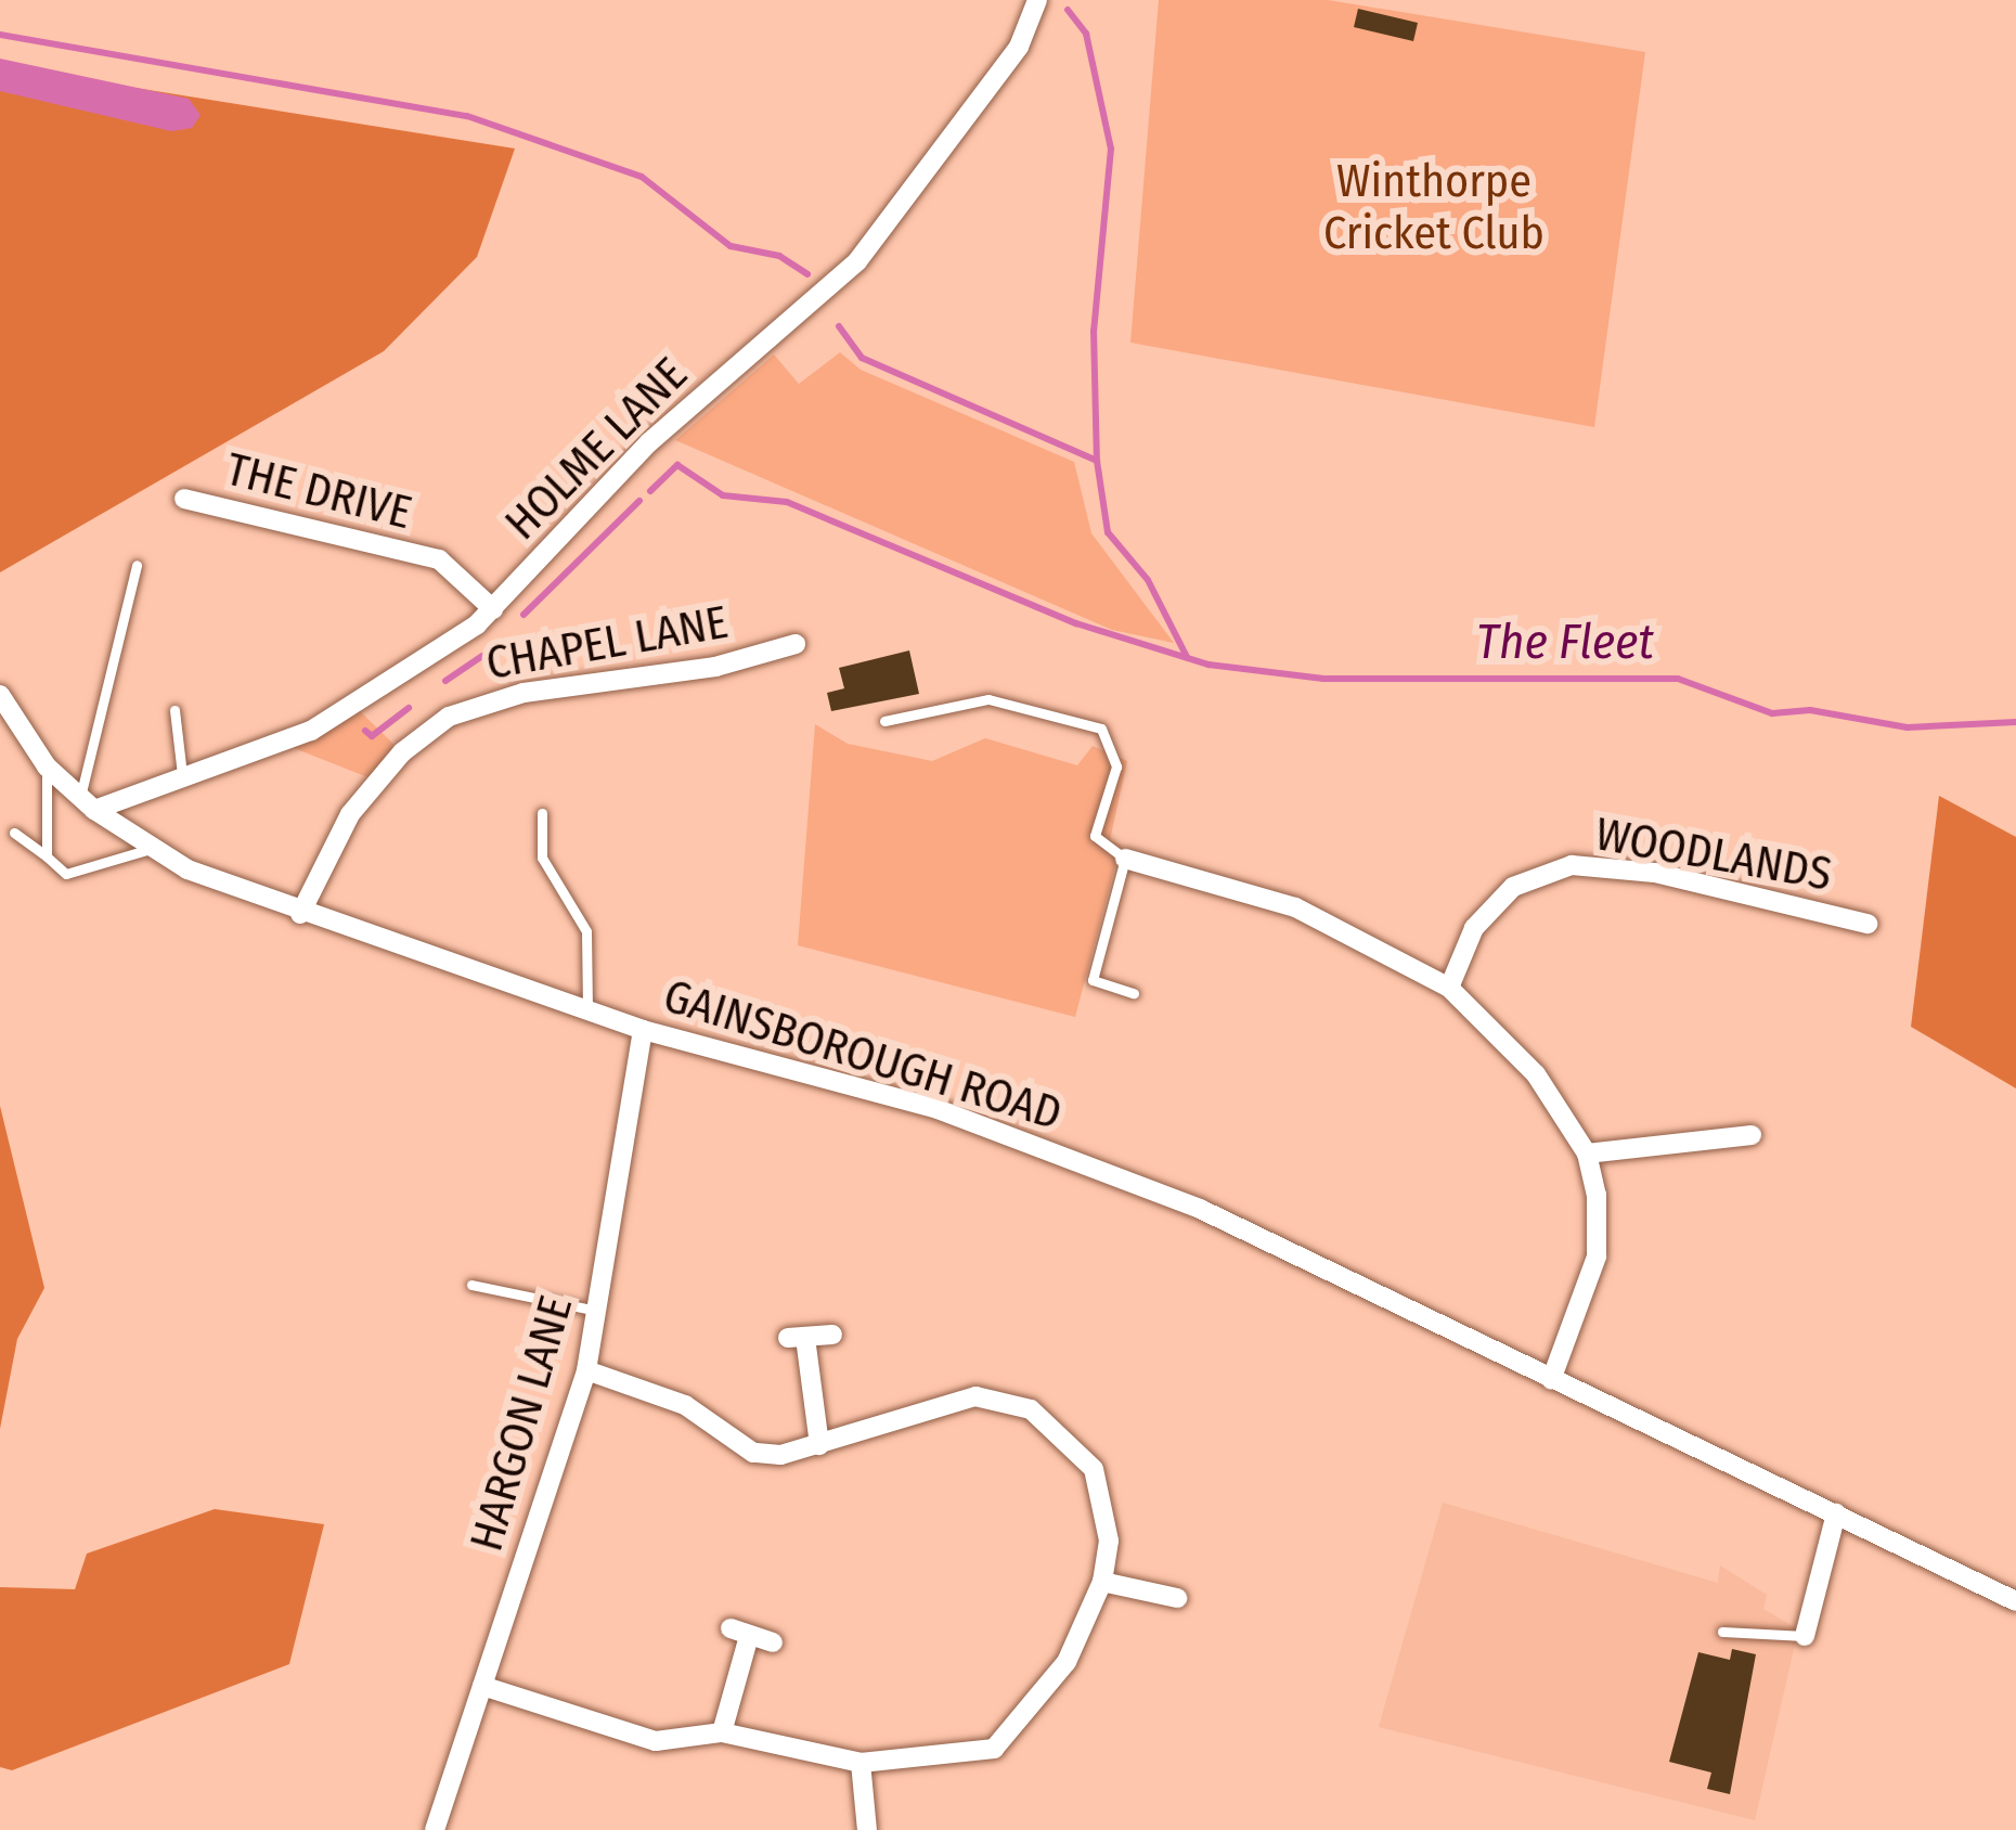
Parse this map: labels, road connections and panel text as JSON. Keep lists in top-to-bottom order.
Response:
{
  "streets": {
    "street": [
      "HOLME LANE",
      "THE DRIVE",
      "CHAPEL LANE",
      "WOODLANDS",
      "GAINSBOROUGH ROAD",
      "HARGON LANE"
    ]
  },
  "crossings": [
    ["HOLME LANE", "THE DRIVE"],
    ["HOLME LANE", "GAINSBOROUGH ROAD"],
    ["CHAPEL LANE", "GAINSBOROUGH ROAD"],
    ["GAINSBOROUGH ROAD", "HARGON LANE"]
  ],
  "water": ["The Fleet"],
  "parks": ["Winthorpe Cricket Club"]
}
